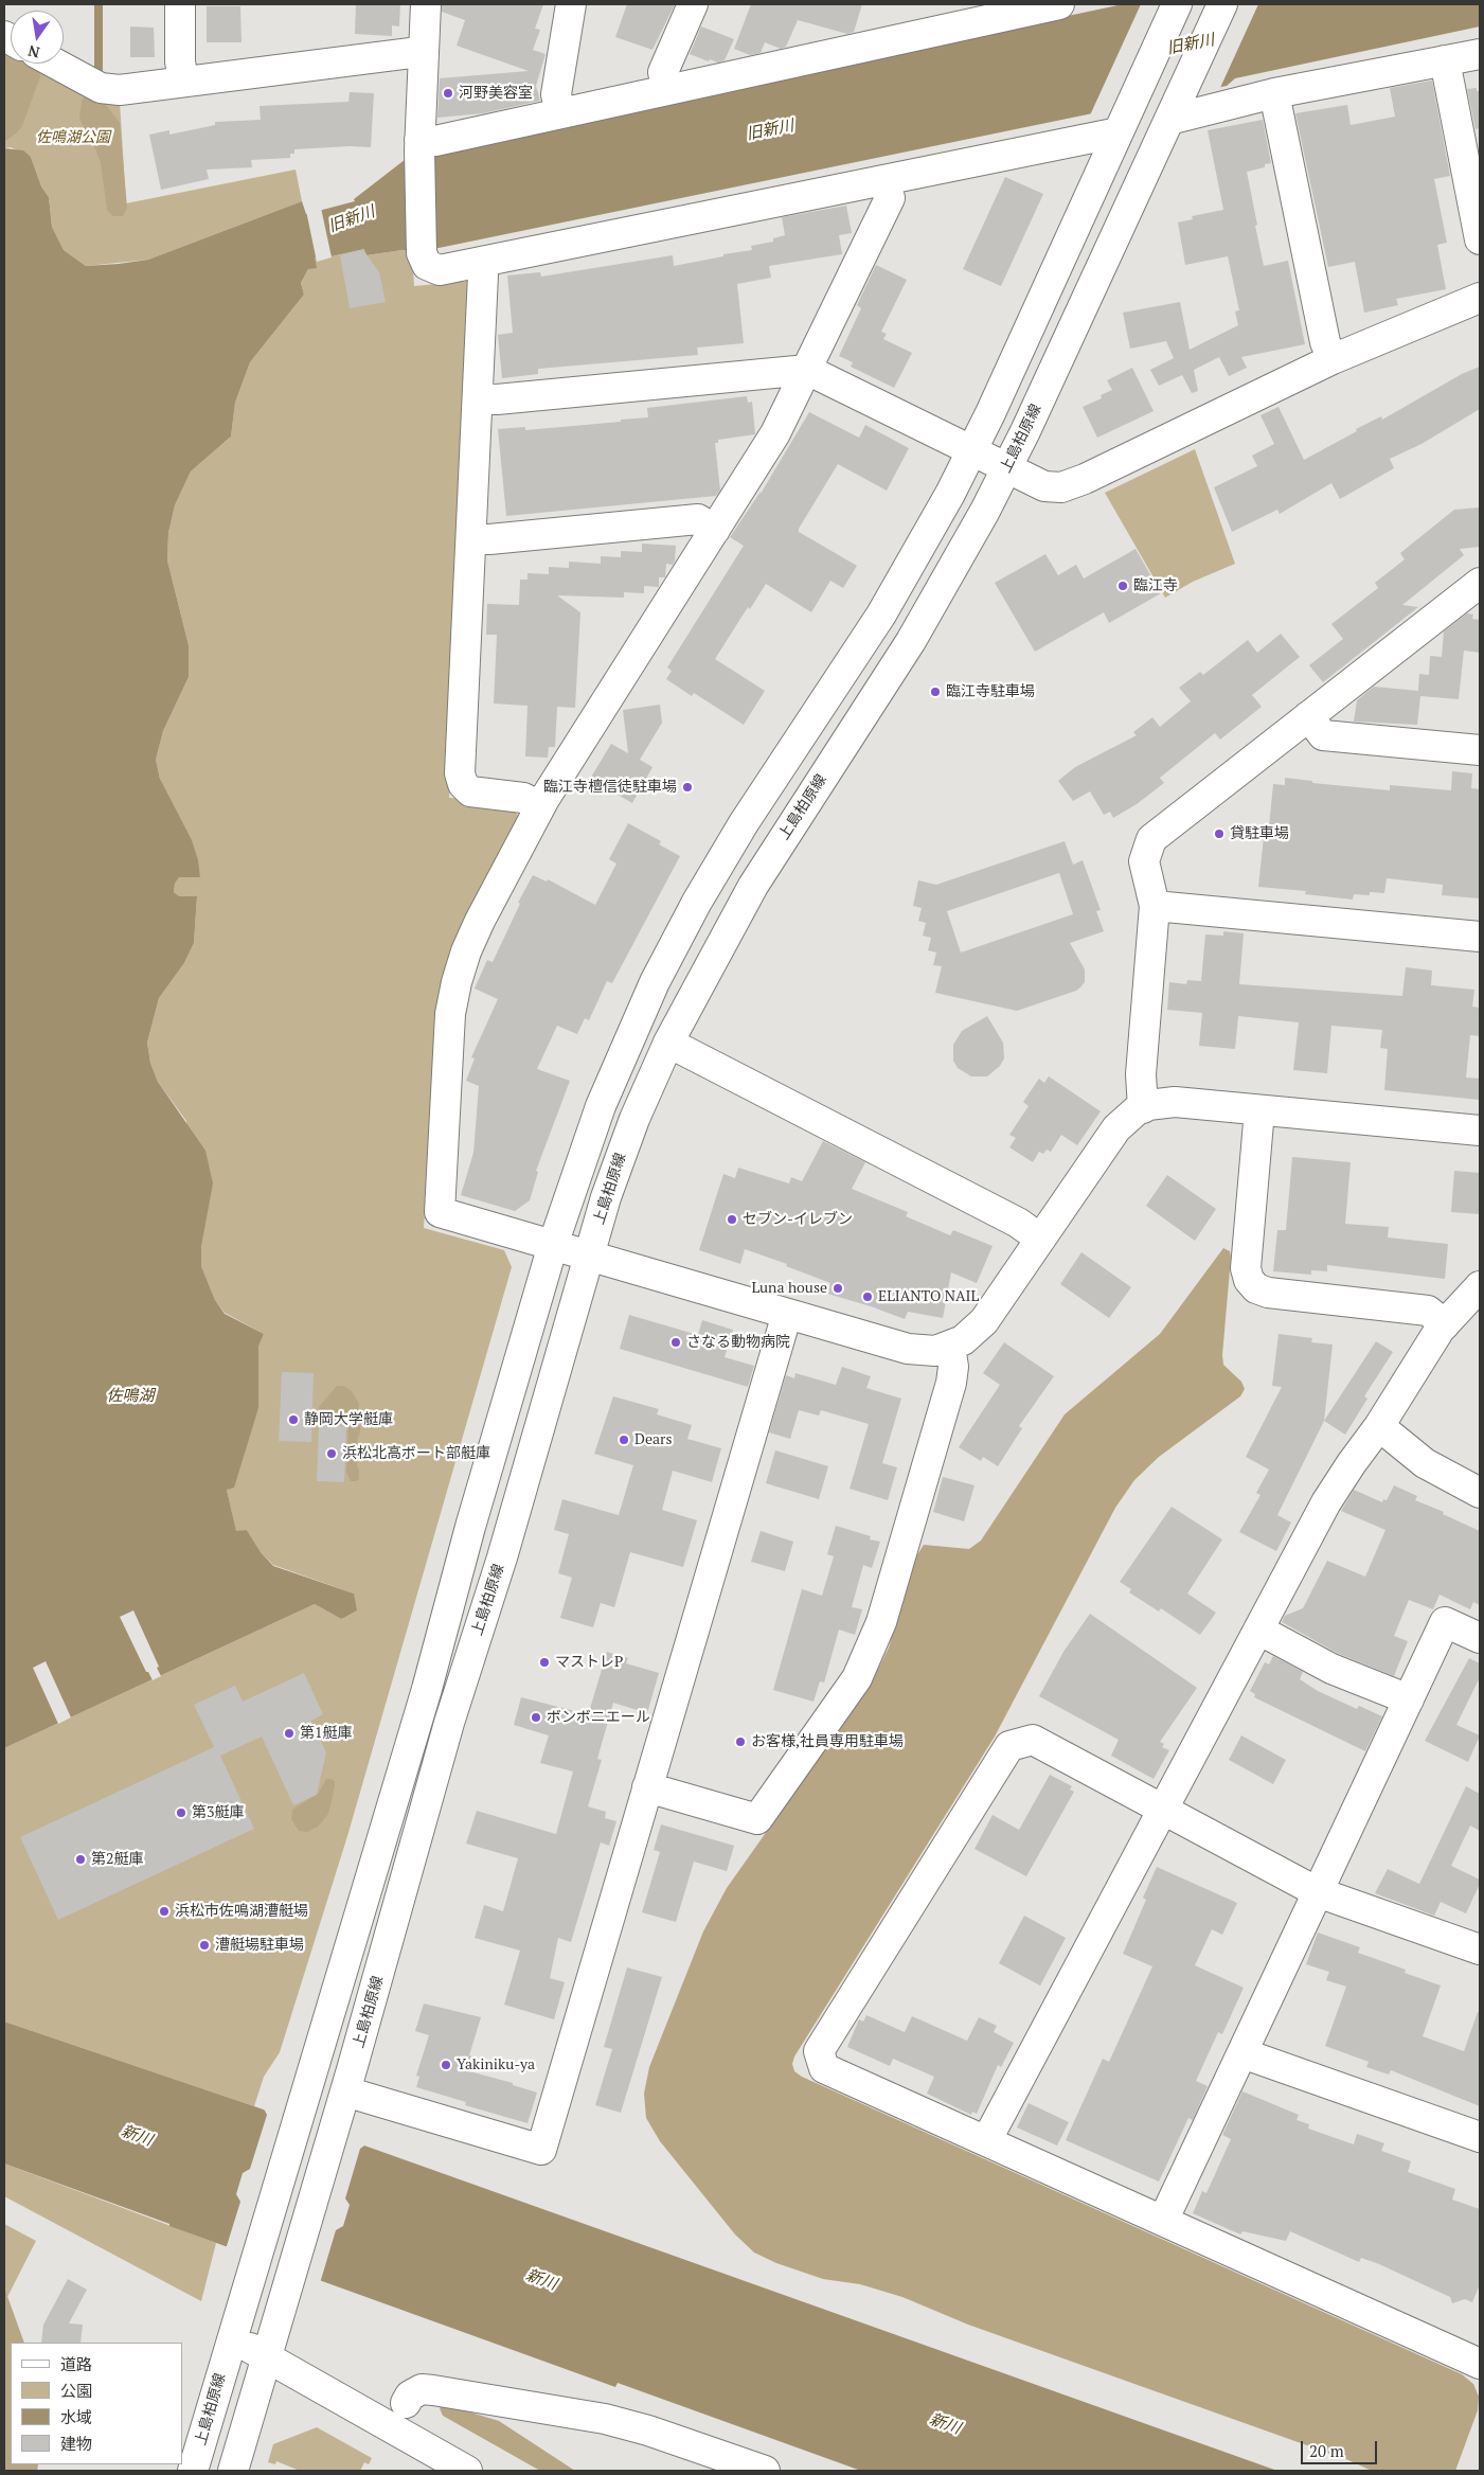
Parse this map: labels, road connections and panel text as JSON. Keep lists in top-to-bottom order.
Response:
{
  "streets": {
    "street": ["上島柏原線"]
  },
  "water": ["旧新川", "佐鳴湖", "新川"],
  "parks": ["佐鳴湖公園"],
  "places": [
    "河野美容室",
    "臨江寺",
    "臨江寺駐車場",
    "臨江寺檀信徒駐車場",
    "貸駐車場",
    "セブン-イレブン",
    "Luna house",
    "ELIANTO NAIL",
    "さなる動物病院",
    "静岡大学艇庫",
    "Dears",
    "浜松北高ボート部艇庫",
    "マストレP",
    "ボンボニエール",
    "第1艇庫",
    "お客様,社員専用駐車場",
    "第3艇庫",
    "第2艇庫",
    "浜松市佐鳴湖漕艇場",
    "漕艇場駐車場",
    "Yakiniku-ya"
  ],
  "legend": [
    "道路",
    "公園",
    "水域",
    "建物"
  ],
  "scale_bar": "20 m",
  "north": "bottom"
}
